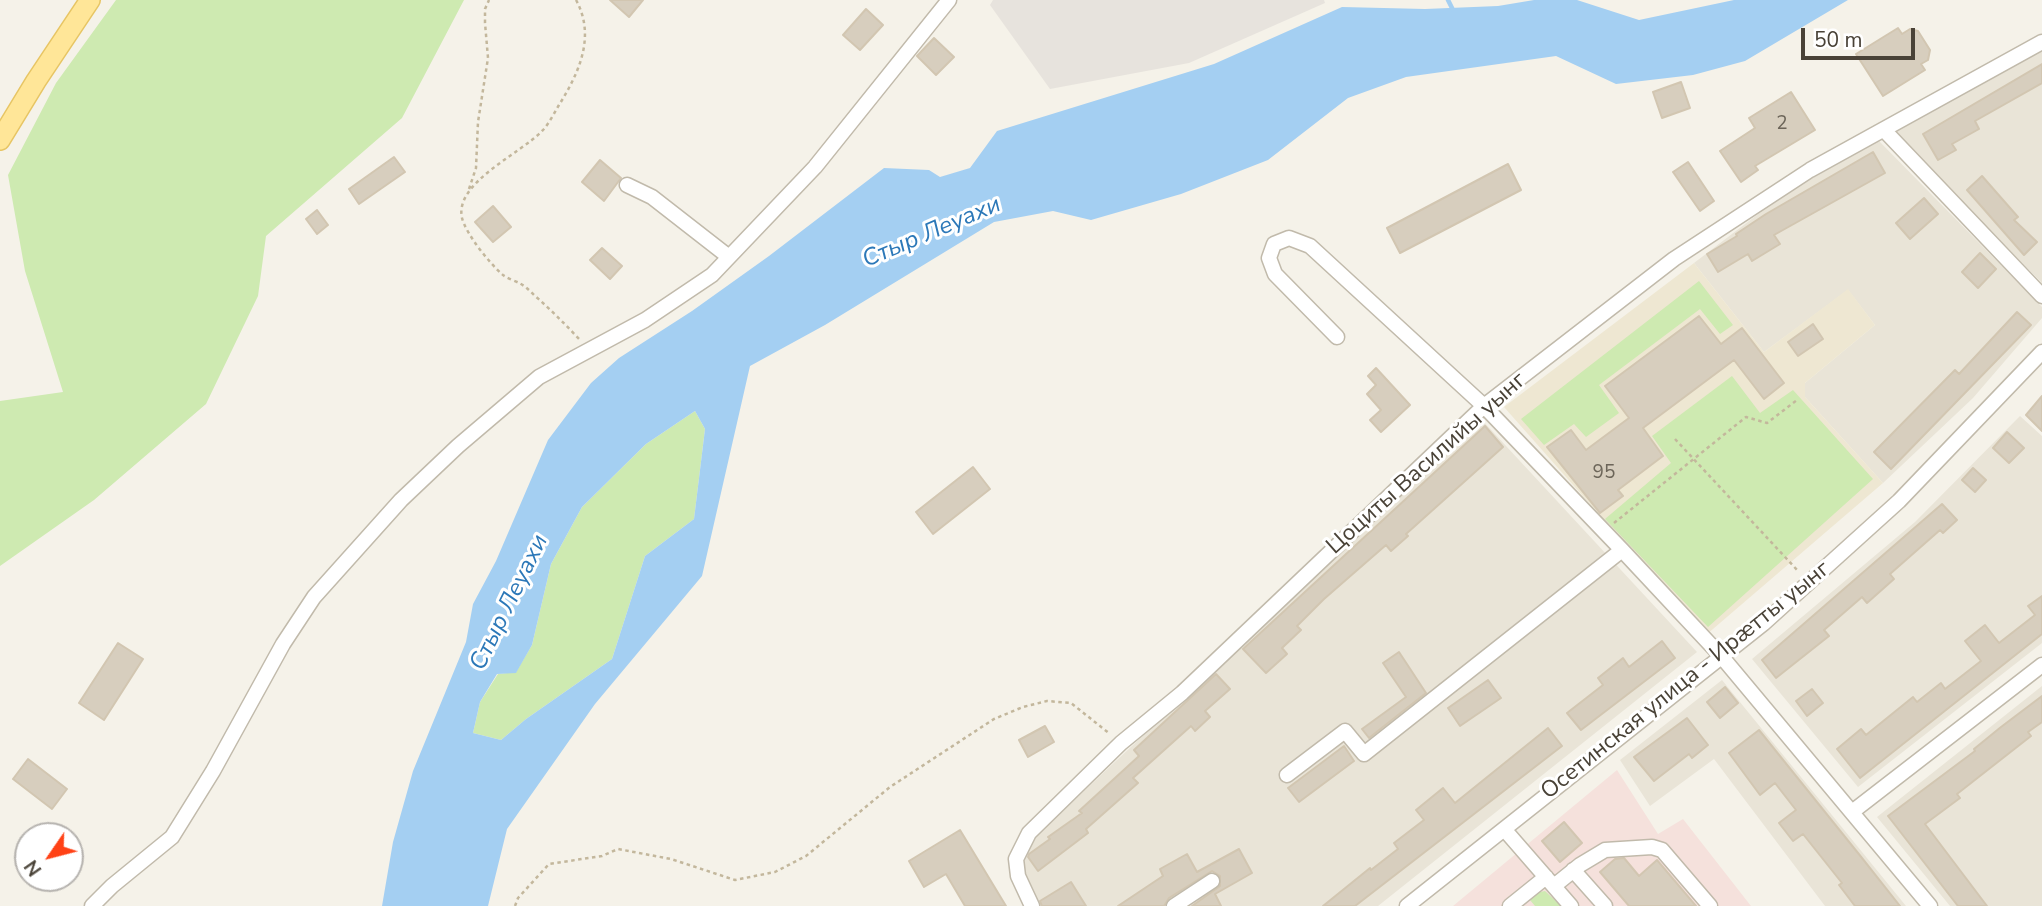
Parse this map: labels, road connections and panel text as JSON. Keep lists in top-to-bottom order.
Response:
{
  "streets": {
    "street": ["Цоциты Василийы уынг", "Осетинская улица - Ирæтты уынг"]
  },
  "water": ["Стыр Леуахи"],
  "house_numbers": ["2", "95"],
  "scale_bar": "50 m",
  "north": "bottom left"
}
